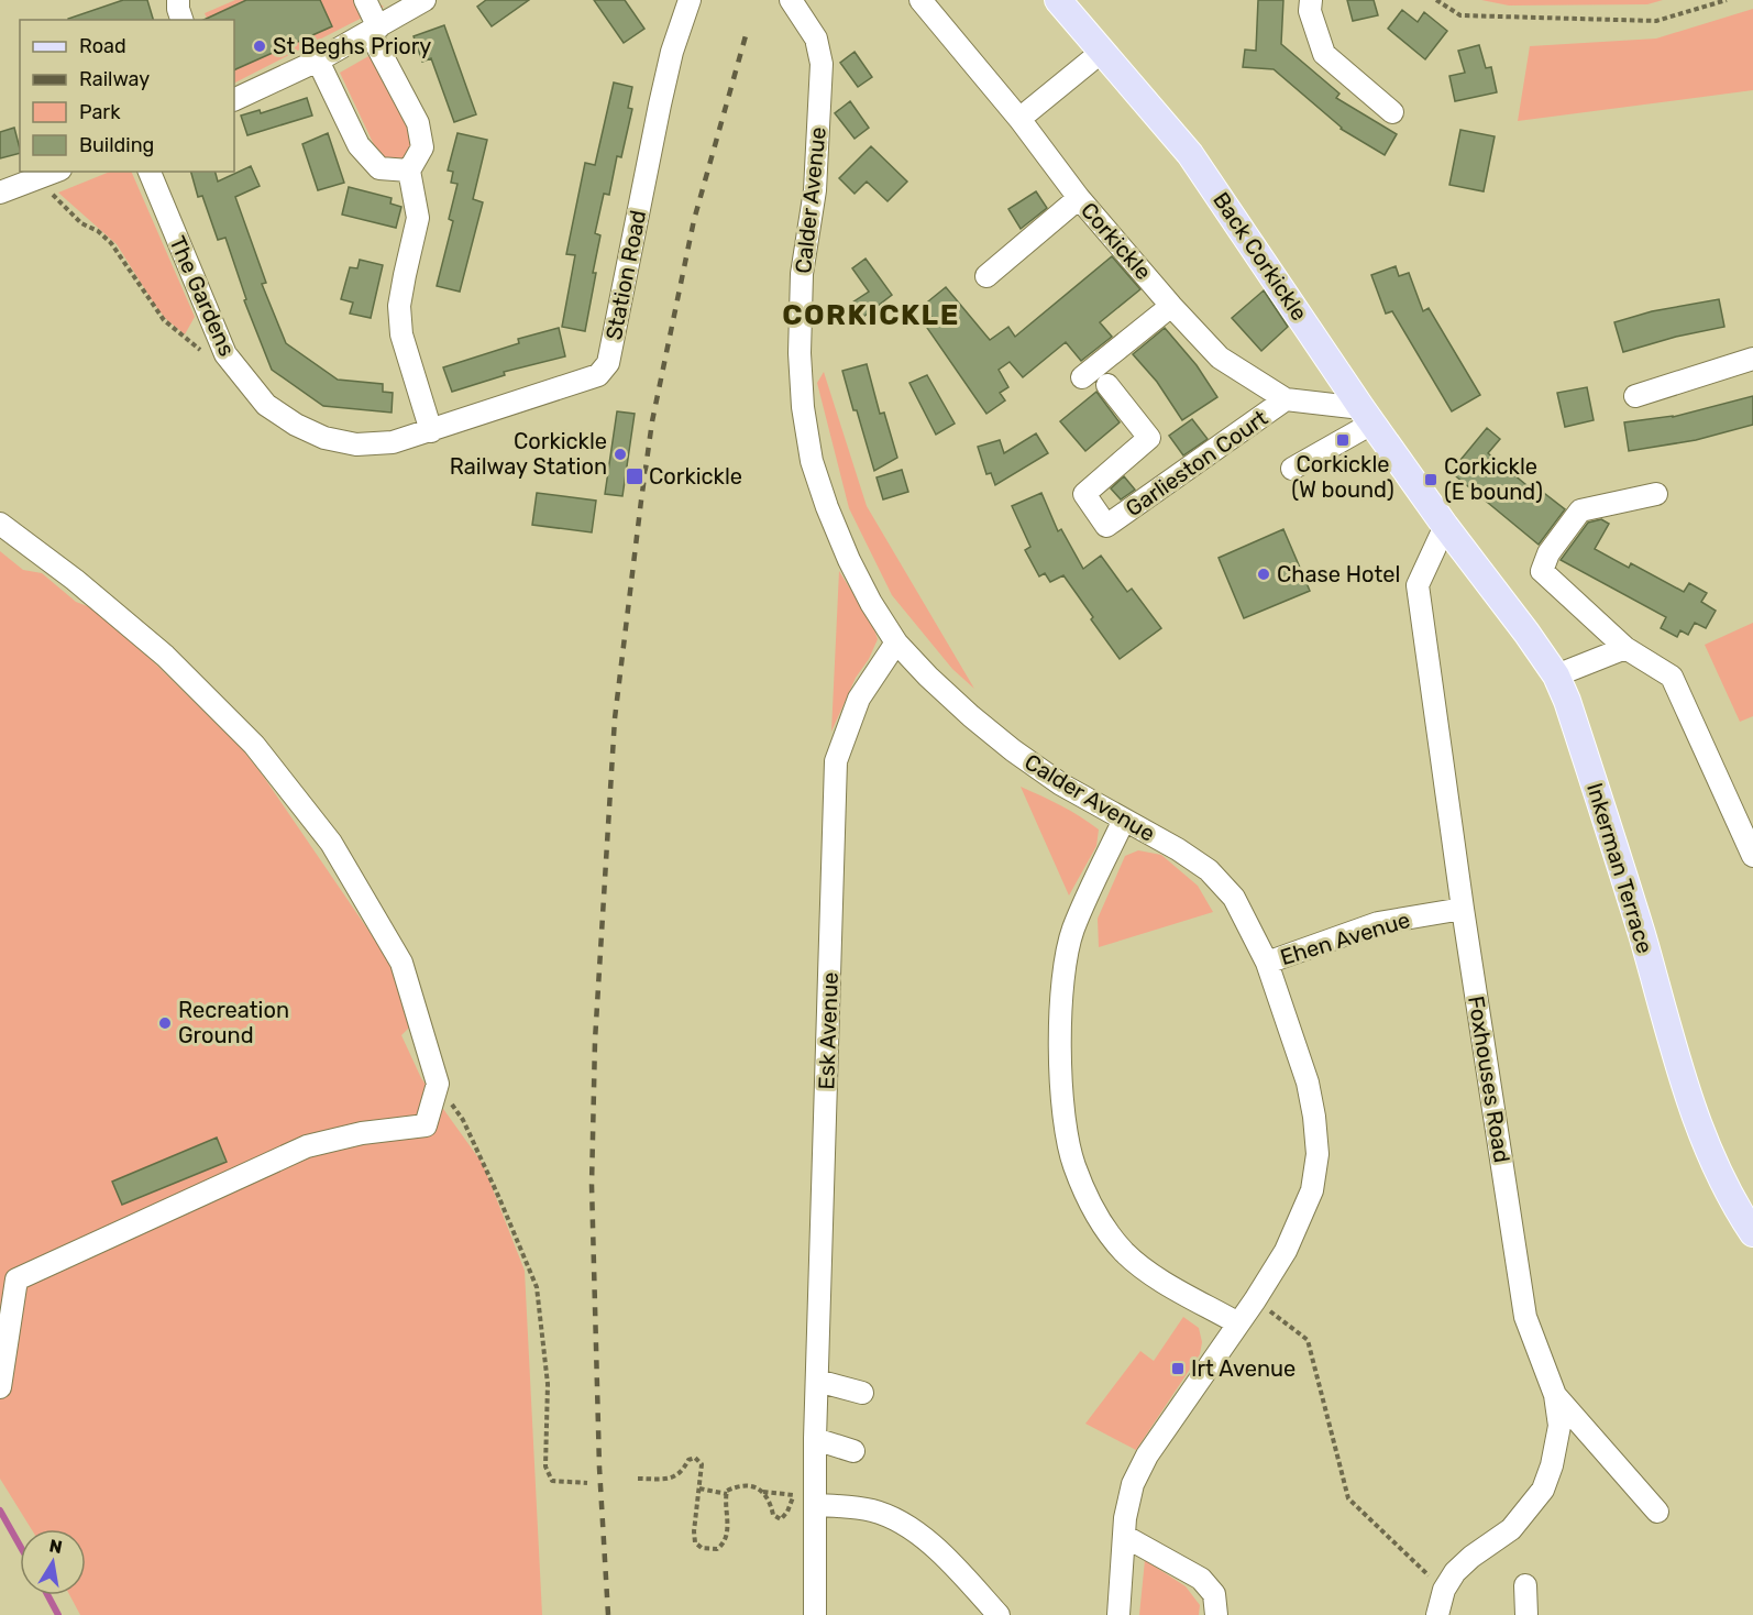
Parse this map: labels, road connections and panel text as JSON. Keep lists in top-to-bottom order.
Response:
{
  "streets": {
    "main road": ["Back Corkickle", "Inkerman Terrace"],
    "street": [
      "Calder Avenue",
      "Corkickle",
      "Station Road",
      "The Gardens",
      "Garlieston Court",
      "Ehen Avenue",
      "Esk Avenue",
      "Foxhouses Road"
    ]
  },
  "crossings": [
    ["Calder Avenue", "Ehen Avenue"],
    ["Calder Avenue", "Esk Avenue"],
    ["Corkickle", "Back Corkickle"],
    ["Corkickle", "Garlieston Court"],
    ["Back Corkickle", "Inkerman Terrace"],
    ["Back Corkickle", "Foxhouses Road"],
    ["Station Road", "The Gardens"],
    ["Inkerman Terrace", "Foxhouses Road"],
    ["Ehen Avenue", "Foxhouses Road"]
  ],
  "districts": ["CORKICKLE"],
  "places": {
    "other": [
      "St Beghs Priory",
      "Corkickle Railway Station",
      "Chase Hotel",
      "Recreation Ground"
    ],
    "transit": [
      "Corkickle (W bound)",
      "Corkickle",
      "Corkickle (E bound)",
      "Irt Avenue"
    ]
  },
  "legend": [
    "Road",
    "Railway",
    "Park",
    "Building"
  ],
  "north": "top"
}
